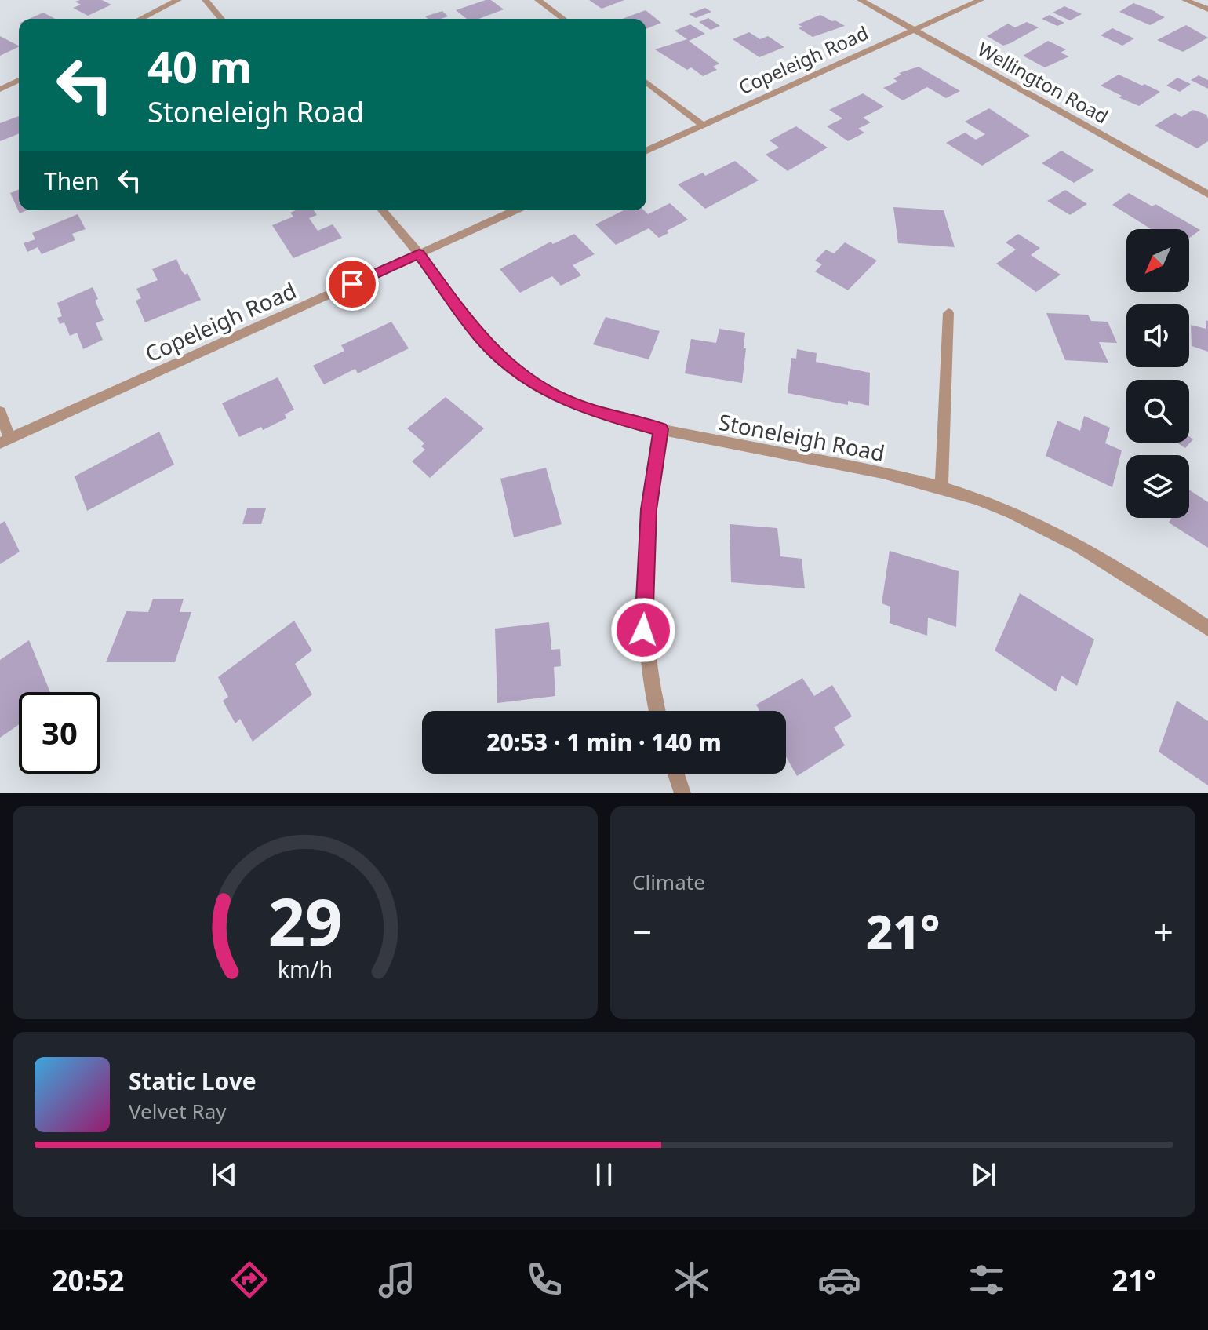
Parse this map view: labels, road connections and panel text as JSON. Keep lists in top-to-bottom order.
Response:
{
  "streets": {
    "street": ["Copeleigh Road", "Wellington Road", "Stoneleigh Road"]
  },
  "crossings": [
    ["Copeleigh Road", "Wellington Road"],
    ["Copeleigh Road", "Stoneleigh Road"]
  ],
  "north": "bottom left",
  "page": {
    "turn": ["40 m", "Stoneleigh Road"],
    "then": "Then",
    "limit": "30",
    "trip": "20:53 · 1 min · 140 m",
    "tile": "Climate",
    "heat": ["−", "21°", "+"],
    "song": ["Static Love", "Velvet Ray"],
    "tabs": ["20:52", "21°"],
    "gauge": ["29", "km/h"]
  }
}
